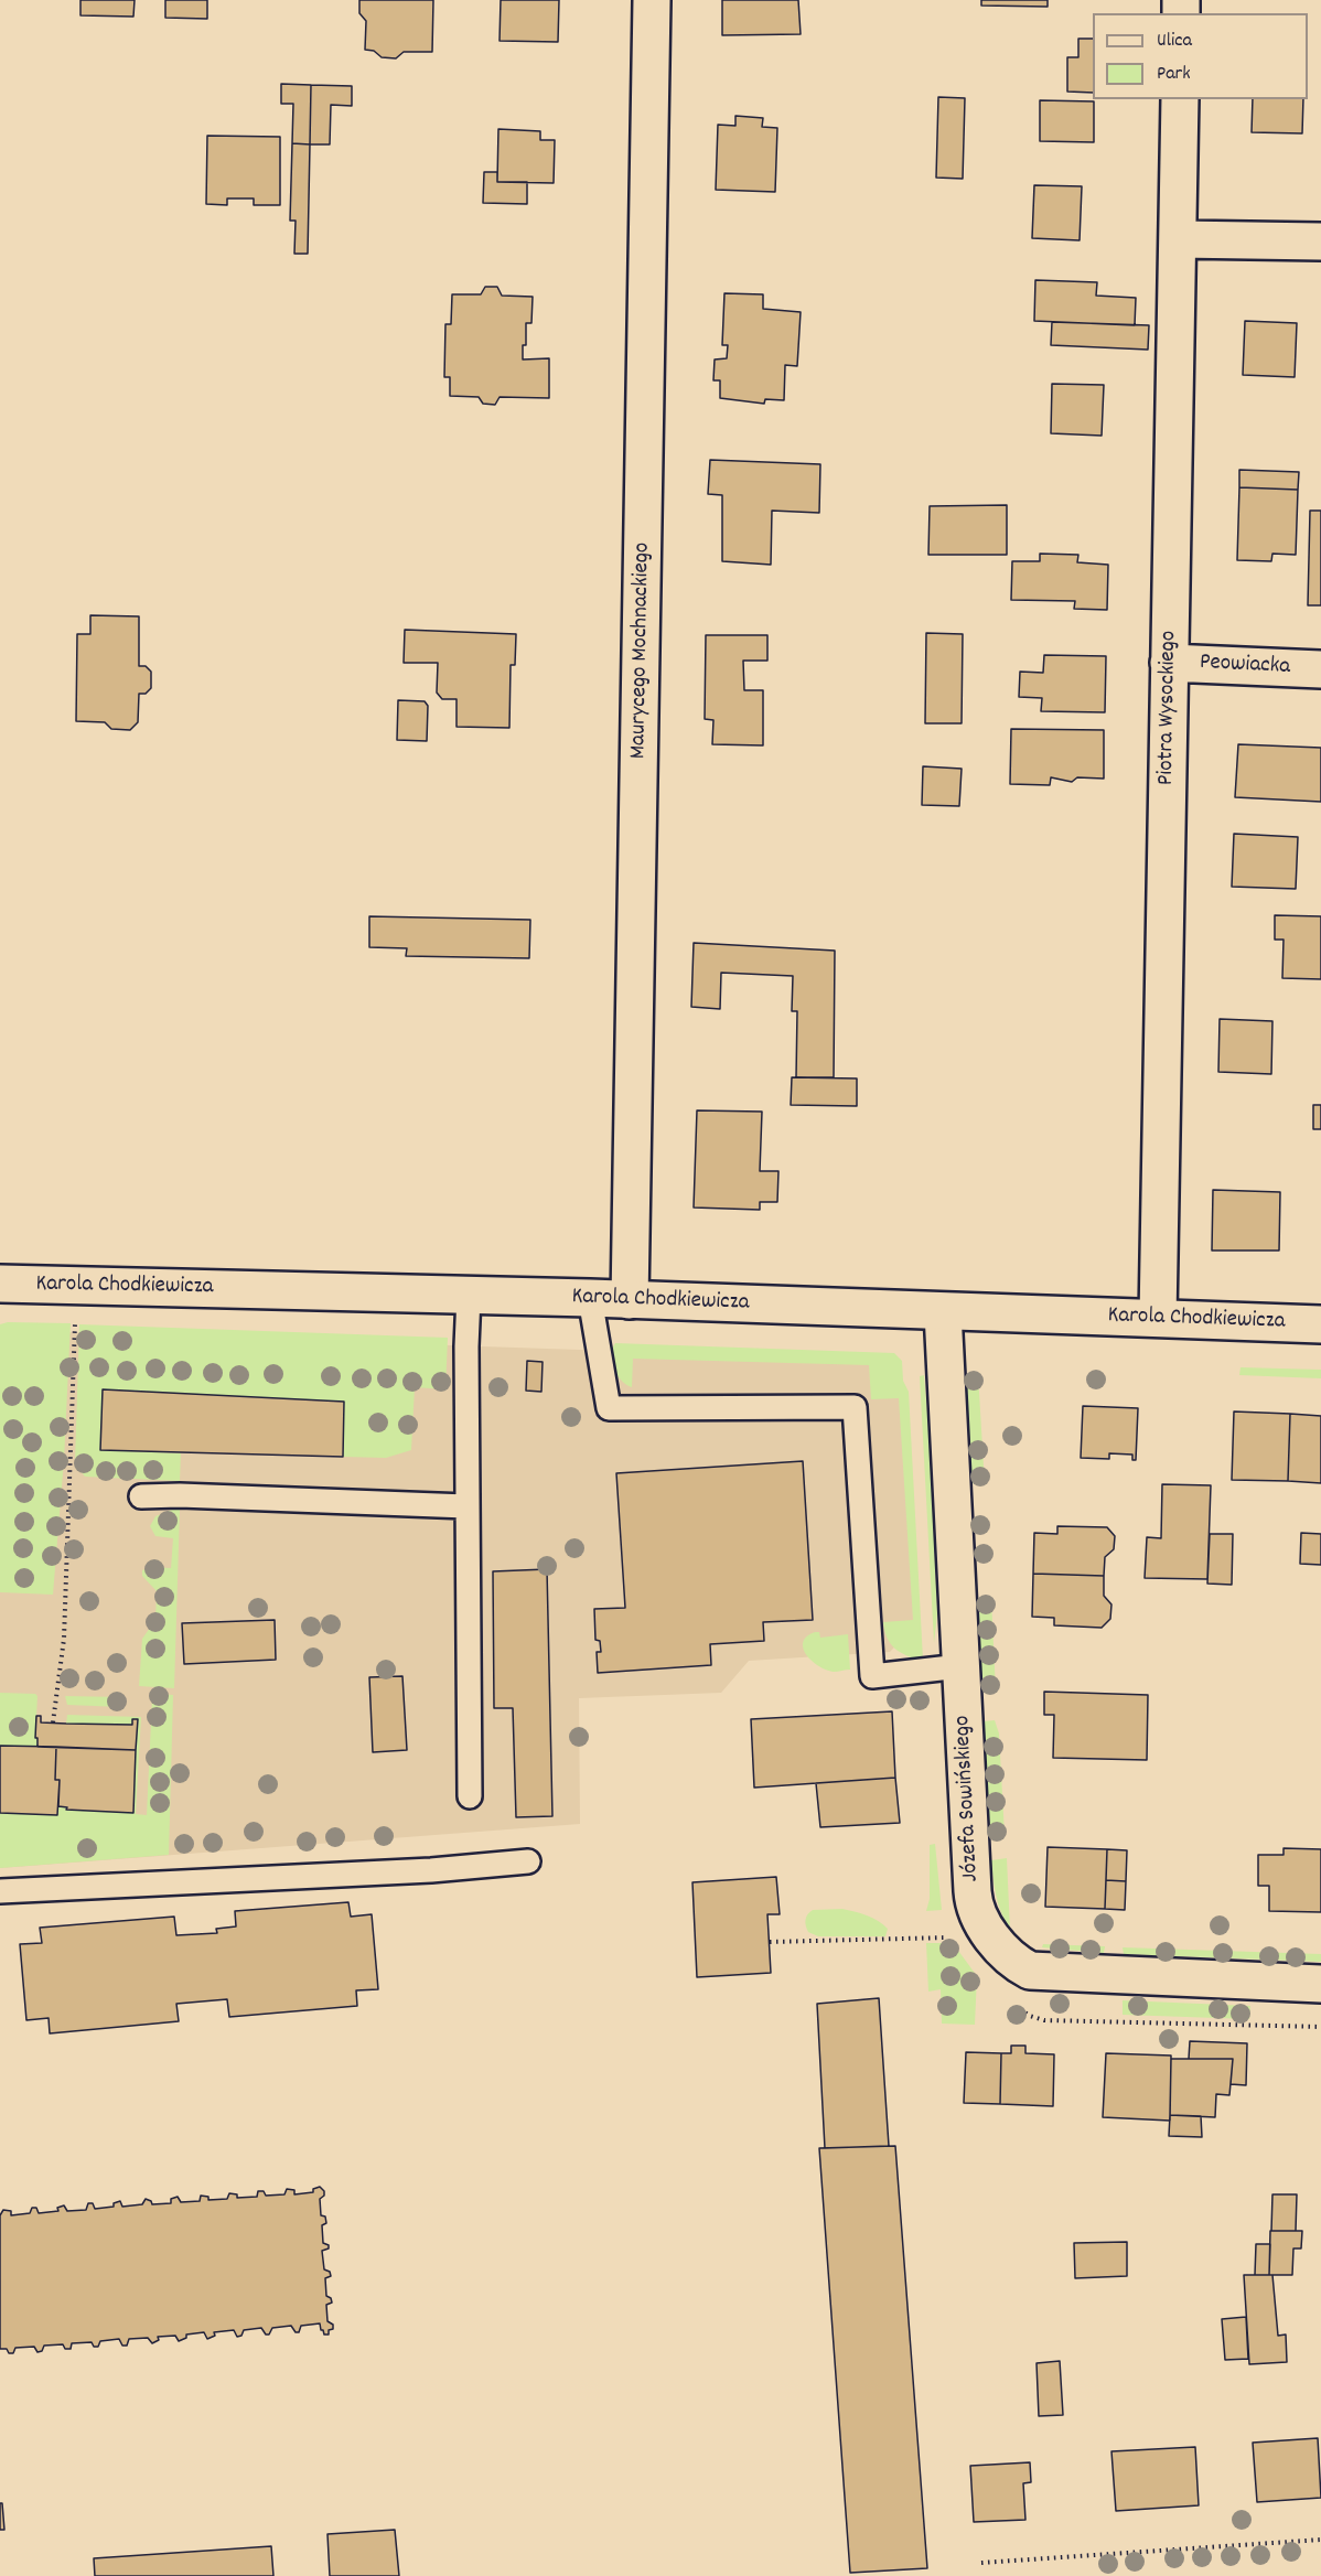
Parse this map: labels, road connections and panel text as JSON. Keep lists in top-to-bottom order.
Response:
{
  "streets": {
    "street": [
      "Maurycego Mochnackiego",
      "Peowiacka",
      "Piotra Wysockiego",
      "Karola Chodkiewicza",
      "Józefa Sowińskiego"
    ]
  },
  "crossings": [
    ["Maurycego Mochnackiego", "Karola Chodkiewicza"],
    ["Peowiacka", "Piotra Wysockiego"],
    ["Piotra Wysockiego", "Karola Chodkiewicza"],
    ["Karola Chodkiewicza", "Józefa Sowińskiego"]
  ],
  "legend": ["Ulica", "Park"]
}
